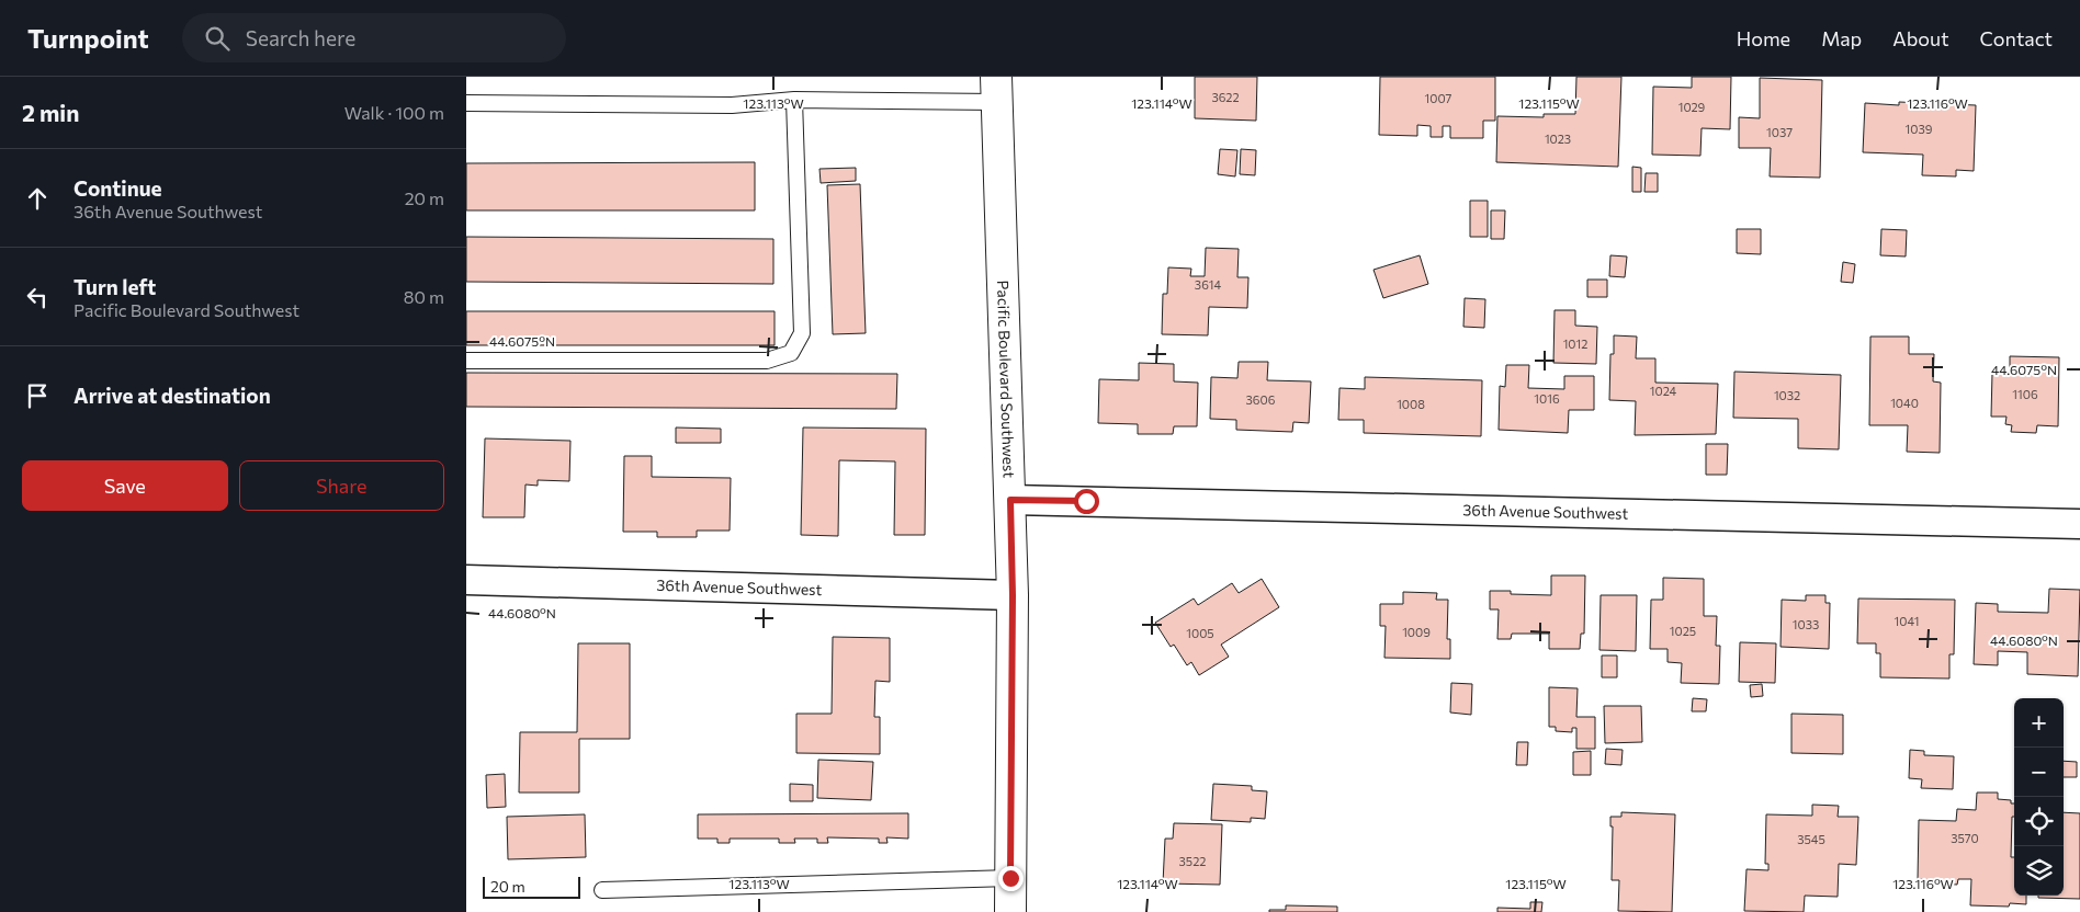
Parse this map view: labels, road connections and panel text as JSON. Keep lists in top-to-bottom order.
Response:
{
  "streets": {
    "main road": ["Pacific Boulevard Southwest"],
    "street": ["36th Avenue Southwest"]
  },
  "crossings": [
    ["Pacific Boulevard Southwest", "36th Avenue Southwest"]
  ],
  "house_numbers": [
    "3622",
    "1007",
    "1029",
    "1039",
    "1037",
    "1023",
    "3614",
    "1012",
    "1024",
    "1106",
    "1032",
    "1016",
    "3606",
    "1040",
    "1008",
    "1041",
    "1033",
    "1025",
    "1009",
    "1005",
    "3570",
    "3545",
    "3522"
  ],
  "scale_bar": "20 m",
  "page": {
    "header": "Turnpoint",
    "search": "Search here",
    "nav": [
      "Home",
      "Map",
      "About",
      "Contact"
    ],
    "heading": ["2 min", "Walk · 100 m"],
    "list": [
      ["Continue", "36th Avenue Southwest", "20 m"],
      ["Turn left", "Pacific Boulevard Southwest", "80 m"],
      "Arrive at destination"
    ],
    "buttons": ["Save", "Share"],
    "map_buttons": ["+", "−"],
    "scale": "20 m"
  },
  "coordinates": [
    "123.113°W",
    "123.114°W",
    "123.115°W",
    "123.116°W",
    "44.6075°N",
    "44.6080°N"
  ]
}
